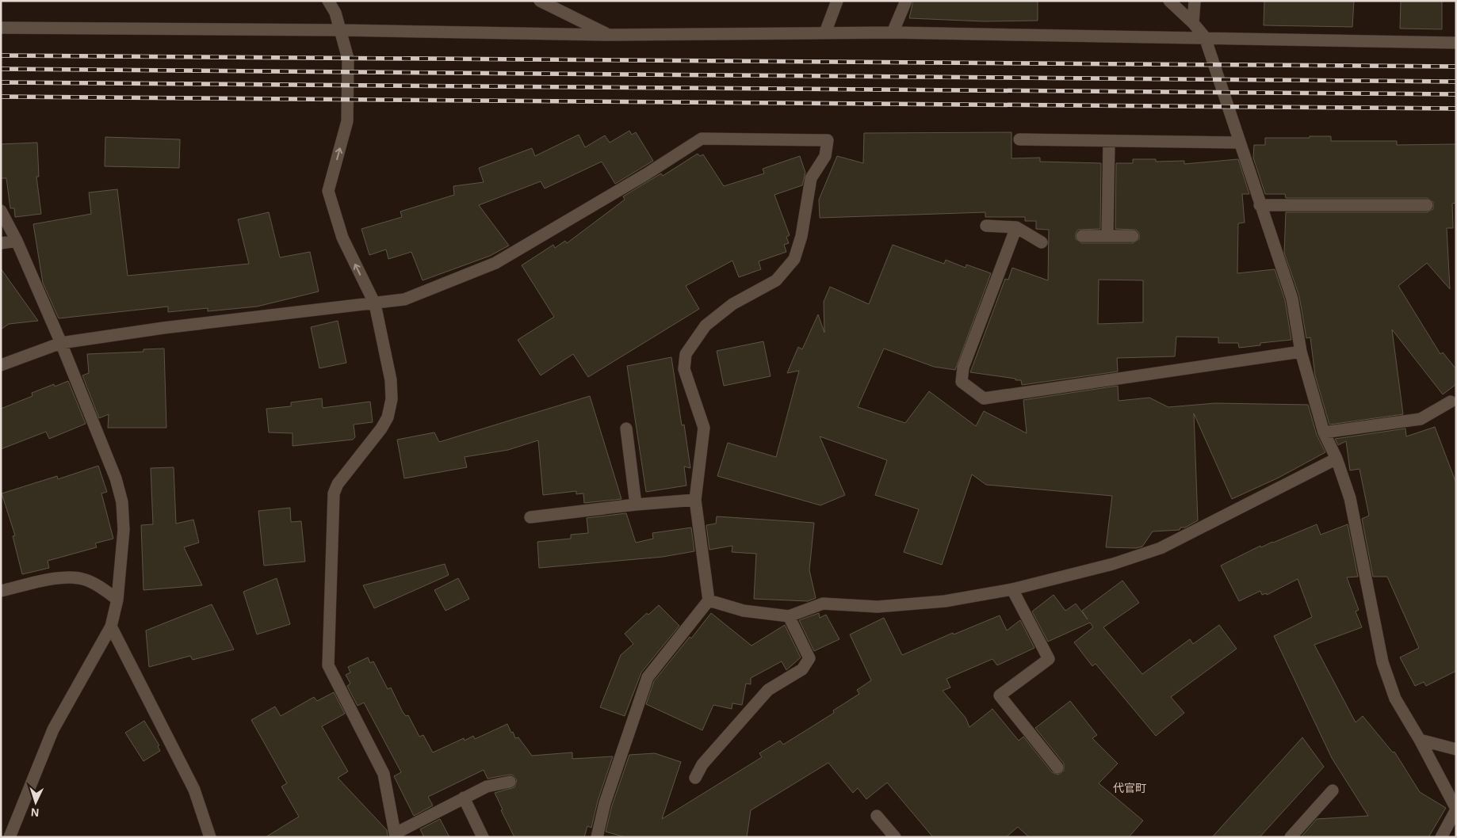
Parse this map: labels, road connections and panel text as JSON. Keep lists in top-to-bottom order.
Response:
{
  "districts": ["代官町"],
  "north": "bottom"
}
